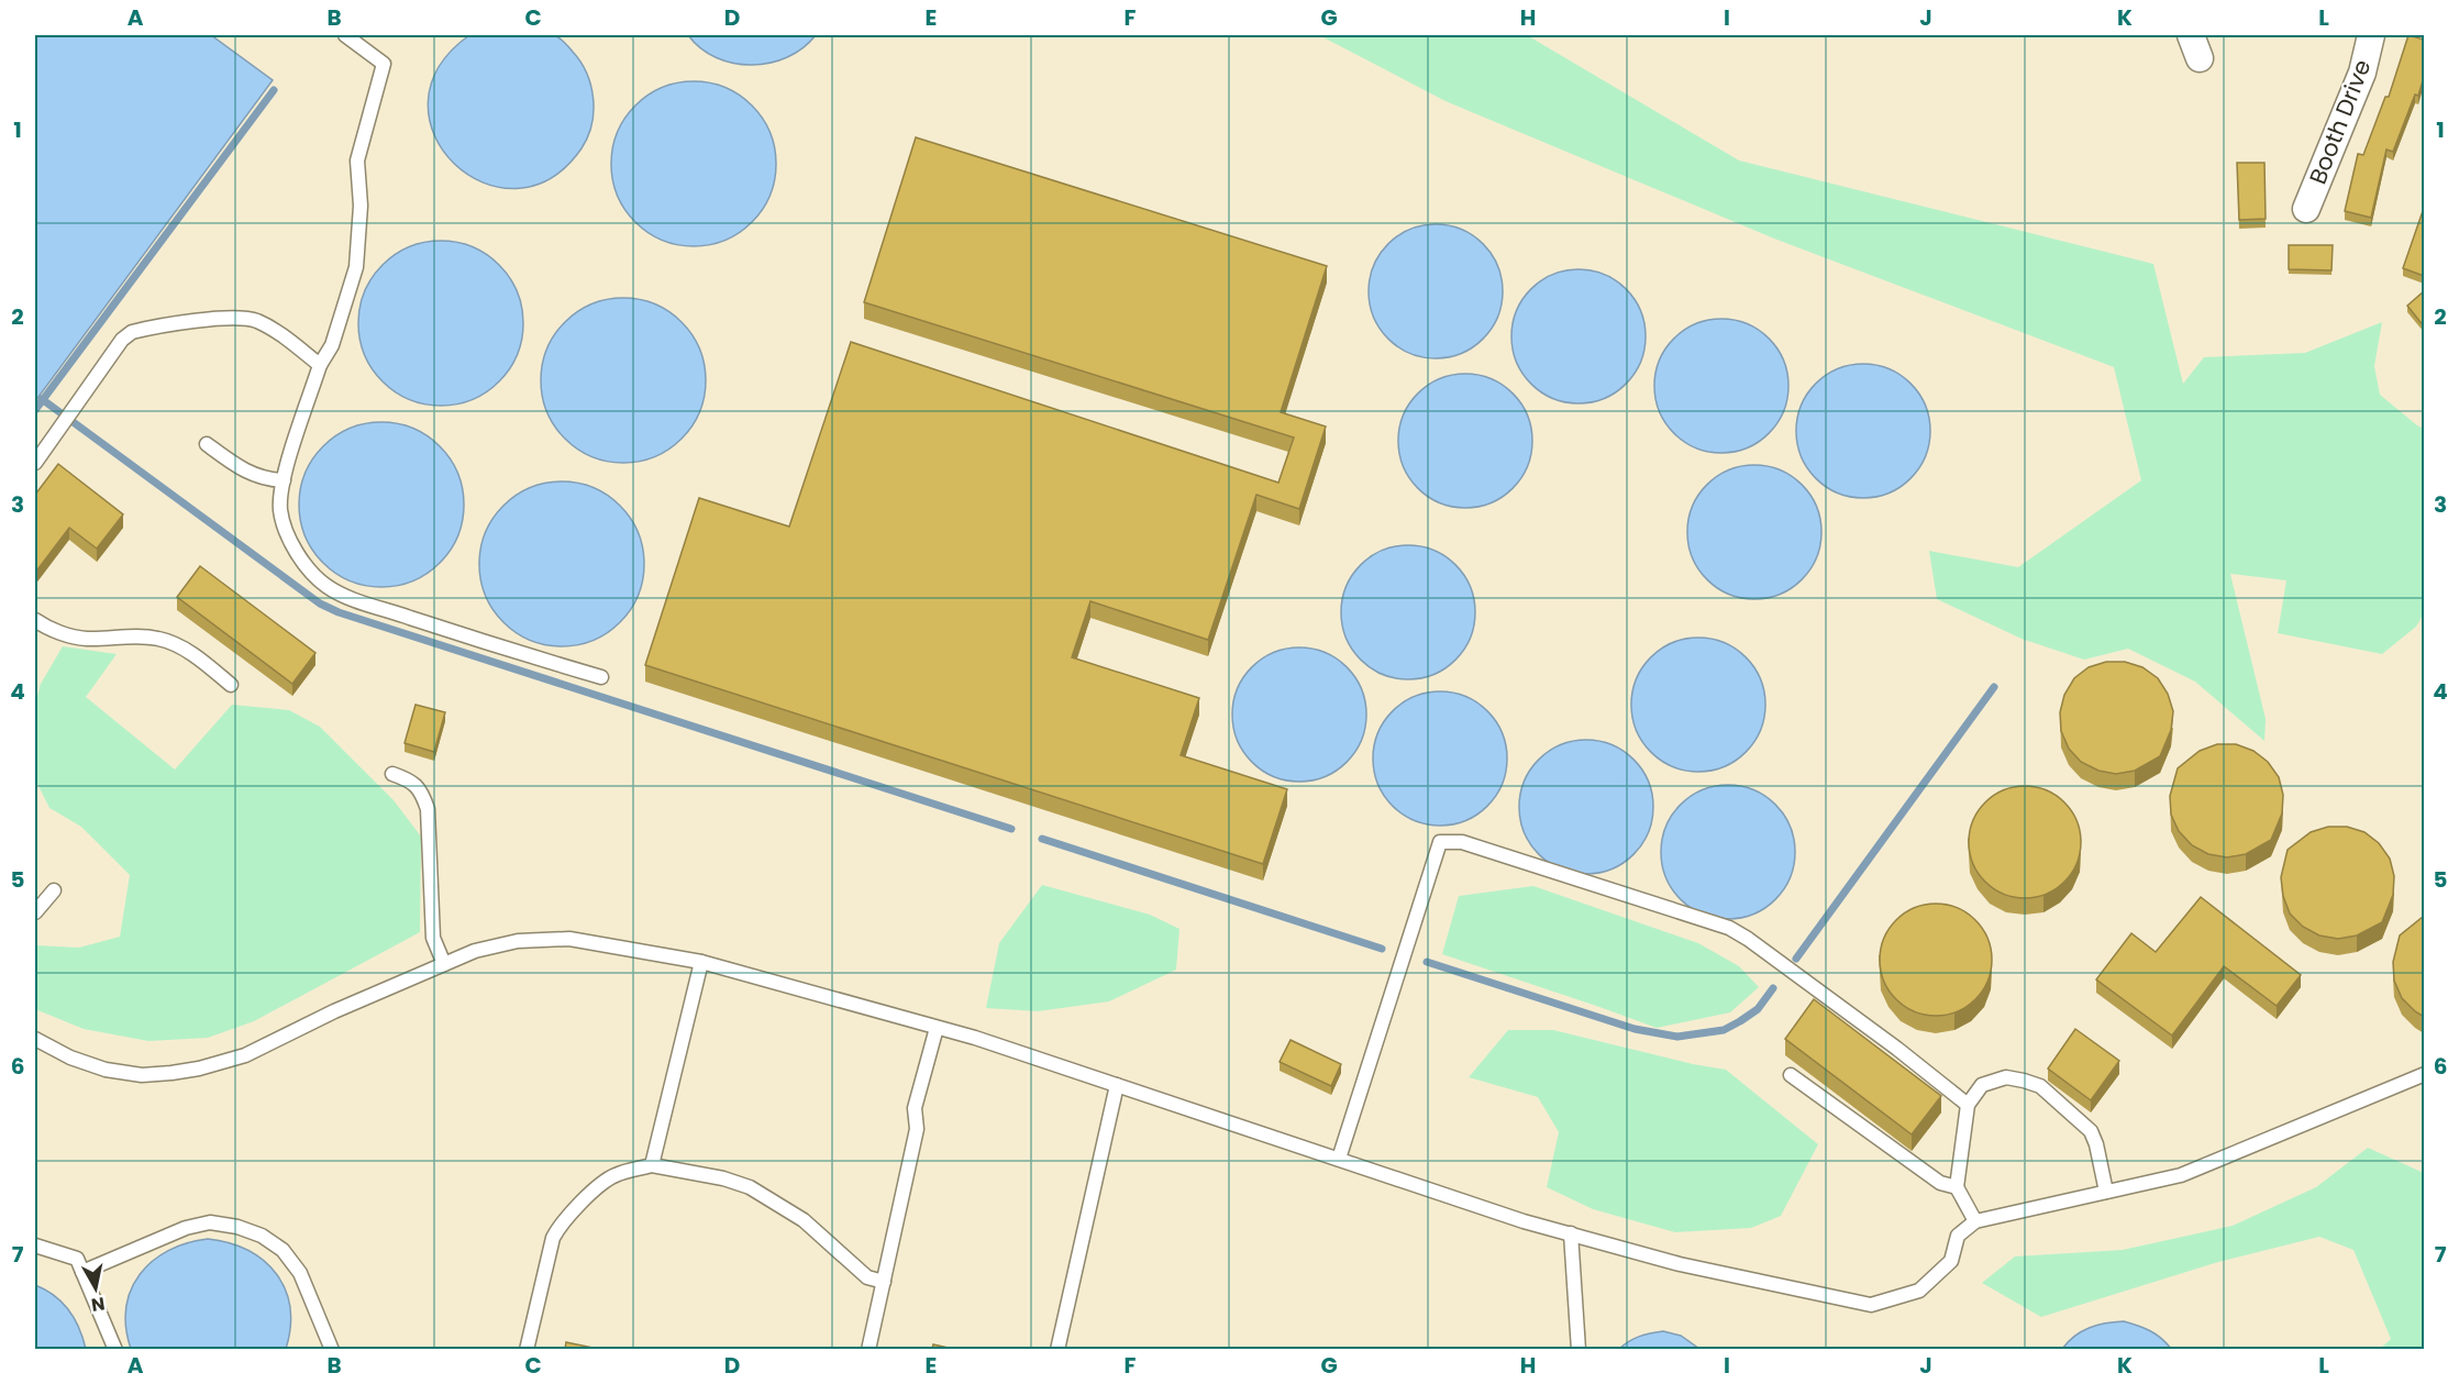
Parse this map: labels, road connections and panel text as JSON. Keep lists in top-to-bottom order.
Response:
{
  "streets": {
    "street": ["Booth Drive"]
  },
  "north": "bottom",
  "grid": {
    "columns": [
      "A",
      "B",
      "C",
      "D",
      "E",
      "F",
      "G",
      "H",
      "I",
      "J",
      "K",
      "L"
    ],
    "rows": [
      "1",
      "2",
      "3",
      "4",
      "5",
      "6",
      "7"
    ]
  }
}
